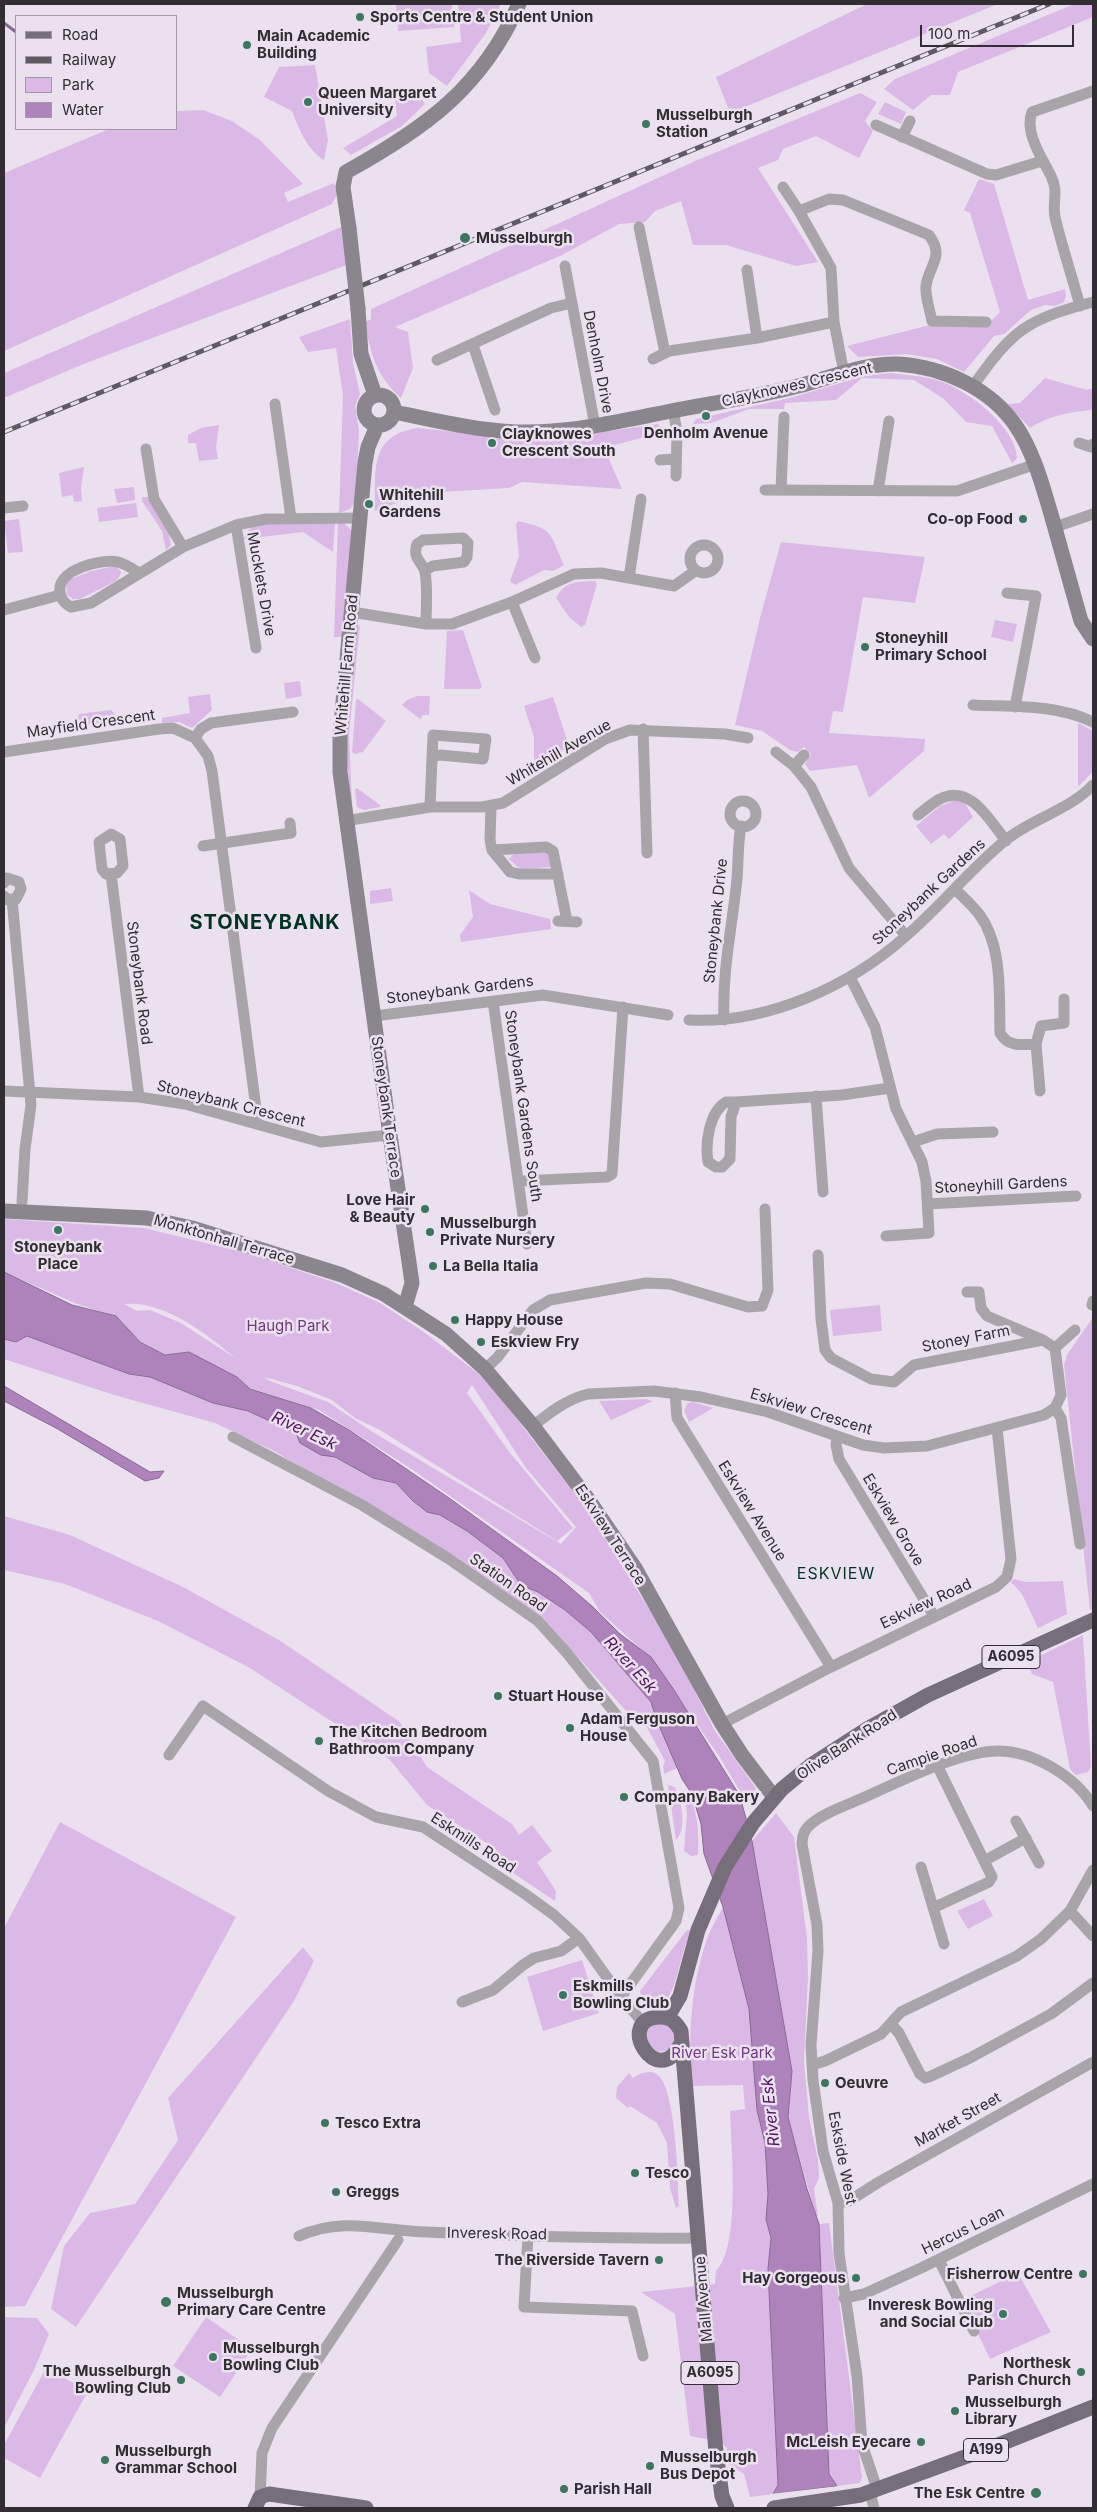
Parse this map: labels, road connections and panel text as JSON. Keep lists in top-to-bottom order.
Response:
{
  "streets": {
    "main road": [
      "A6095",
      "Olive Bank Road",
      "Mall Avenue",
      "A199"
    ],
    "street": [
      "Denholm Drive",
      "Clayknowes Crescent",
      "Mucklets Drive",
      "Whitehill Farm Road",
      "Mayfield Crescent",
      "Whitehill Avenue",
      "Stoneybank Gardens",
      "Stoneybank Drive",
      "Stoneybank Road",
      "Stoneybank Crescent",
      "Stoneybank Gardens South",
      "Stoneybank Terrace",
      "Stoneyhill Gardens",
      "Monktonhall Terrace",
      "Stoney Farm",
      "Eskview Crescent",
      "Eskview Avenue",
      "Eskview Grove",
      "Eskview Terrace",
      "Station Road",
      "Eskview Road",
      "Campie Road",
      "Eskmills Road",
      "Market Street",
      "Eskside West",
      "Hercus Loan",
      "Inveresk Road"
    ]
  },
  "crossings": [
    ["Denholm Drive", "Clayknowes Crescent"],
    ["Clayknowes Crescent", "Whitehill Farm Road"],
    ["Whitehill Farm Road", "Whitehill Avenue"],
    ["Whitehill Farm Road", "Stoneybank Terrace"],
    ["Stoneybank Gardens", "Stoneybank Drive"],
    ["Stoneybank Gardens", "Stoneybank Gardens South"],
    ["Stoneybank Gardens", "Stoneybank Terrace"],
    ["Stoneybank Road", "Stoneybank Crescent"],
    ["Stoneybank Crescent", "Stoneybank Terrace"],
    ["Stoneybank Terrace", "Monktonhall Terrace"],
    ["Stoneybank Terrace", "Eskview Terrace"],
    ["Monktonhall Terrace", "Eskview Terrace"],
    ["Eskview Crescent", "Eskview Avenue"],
    ["Eskview Crescent", "Eskview Grove"],
    ["Eskview Crescent", "Eskview Terrace"],
    ["Eskview Crescent", "Eskview Road"],
    ["Eskview Avenue", "Eskview Road"],
    ["Eskview Grove", "Eskview Road"],
    ["Eskview Terrace", "Eskview Road"],
    ["Eskview Terrace", "Olive Bank Road"],
    ["Station Road", "Eskmills Road"],
    ["A6095", "Olive Bank Road"],
    ["A6095", "Inveresk Road"],
    ["A6095", "Mall Avenue"],
    ["Campie Road", "Eskside West"],
    ["Market Street", "Eskside West"],
    ["Eskside West", "Hercus Loan"],
    ["Eskside West", "A199"],
    ["Inveresk Road", "Mall Avenue"]
  ],
  "districts": ["STONEYBANK", "ESKVIEW"],
  "water": ["River Esk"],
  "parks": ["Haugh Park", "River Esk Park"],
  "places": [
    "Sports Centre & Student Union",
    "Main Academic Building",
    "Queen Margaret University",
    "Musselburgh Station",
    "Musselburgh",
    "Denholm Avenue",
    "Clayknowes Crescent South",
    "Whitehill Gardens",
    "Co-op Food",
    "Stoneyhill Primary School",
    "Love Hair & Beauty",
    "Stoneybank Place",
    "Musselburgh Private Nursery",
    "La Bella Italia",
    "Happy House",
    "Eskview Fry",
    "Stuart House",
    "Adam Ferguson House",
    "The Kitchen Bedroom Bathroom Company",
    "Company Bakery",
    "Eskmills Bowling Club",
    "Oeuvre",
    "Tesco Extra",
    "Tesco",
    "Greggs",
    "The Riverside Tavern",
    "Fisherrow Centre",
    "Hay Gorgeous",
    "Musselburgh Primary Care Centre",
    "Inveresk Bowling and Social Club",
    "Musselburgh Bowling Club",
    "Northesk Parish Church",
    "The Musselburgh Bowling Club",
    "Musselburgh Library",
    "McLeish Eyecare",
    "Musselburgh Grammar School",
    "Musselburgh Bus Depot",
    "Parish Hall",
    "The Esk Centre"
  ],
  "legend": [
    "Road",
    "Railway",
    "Park",
    "Water"
  ],
  "scale_bar": "100 m"
}
